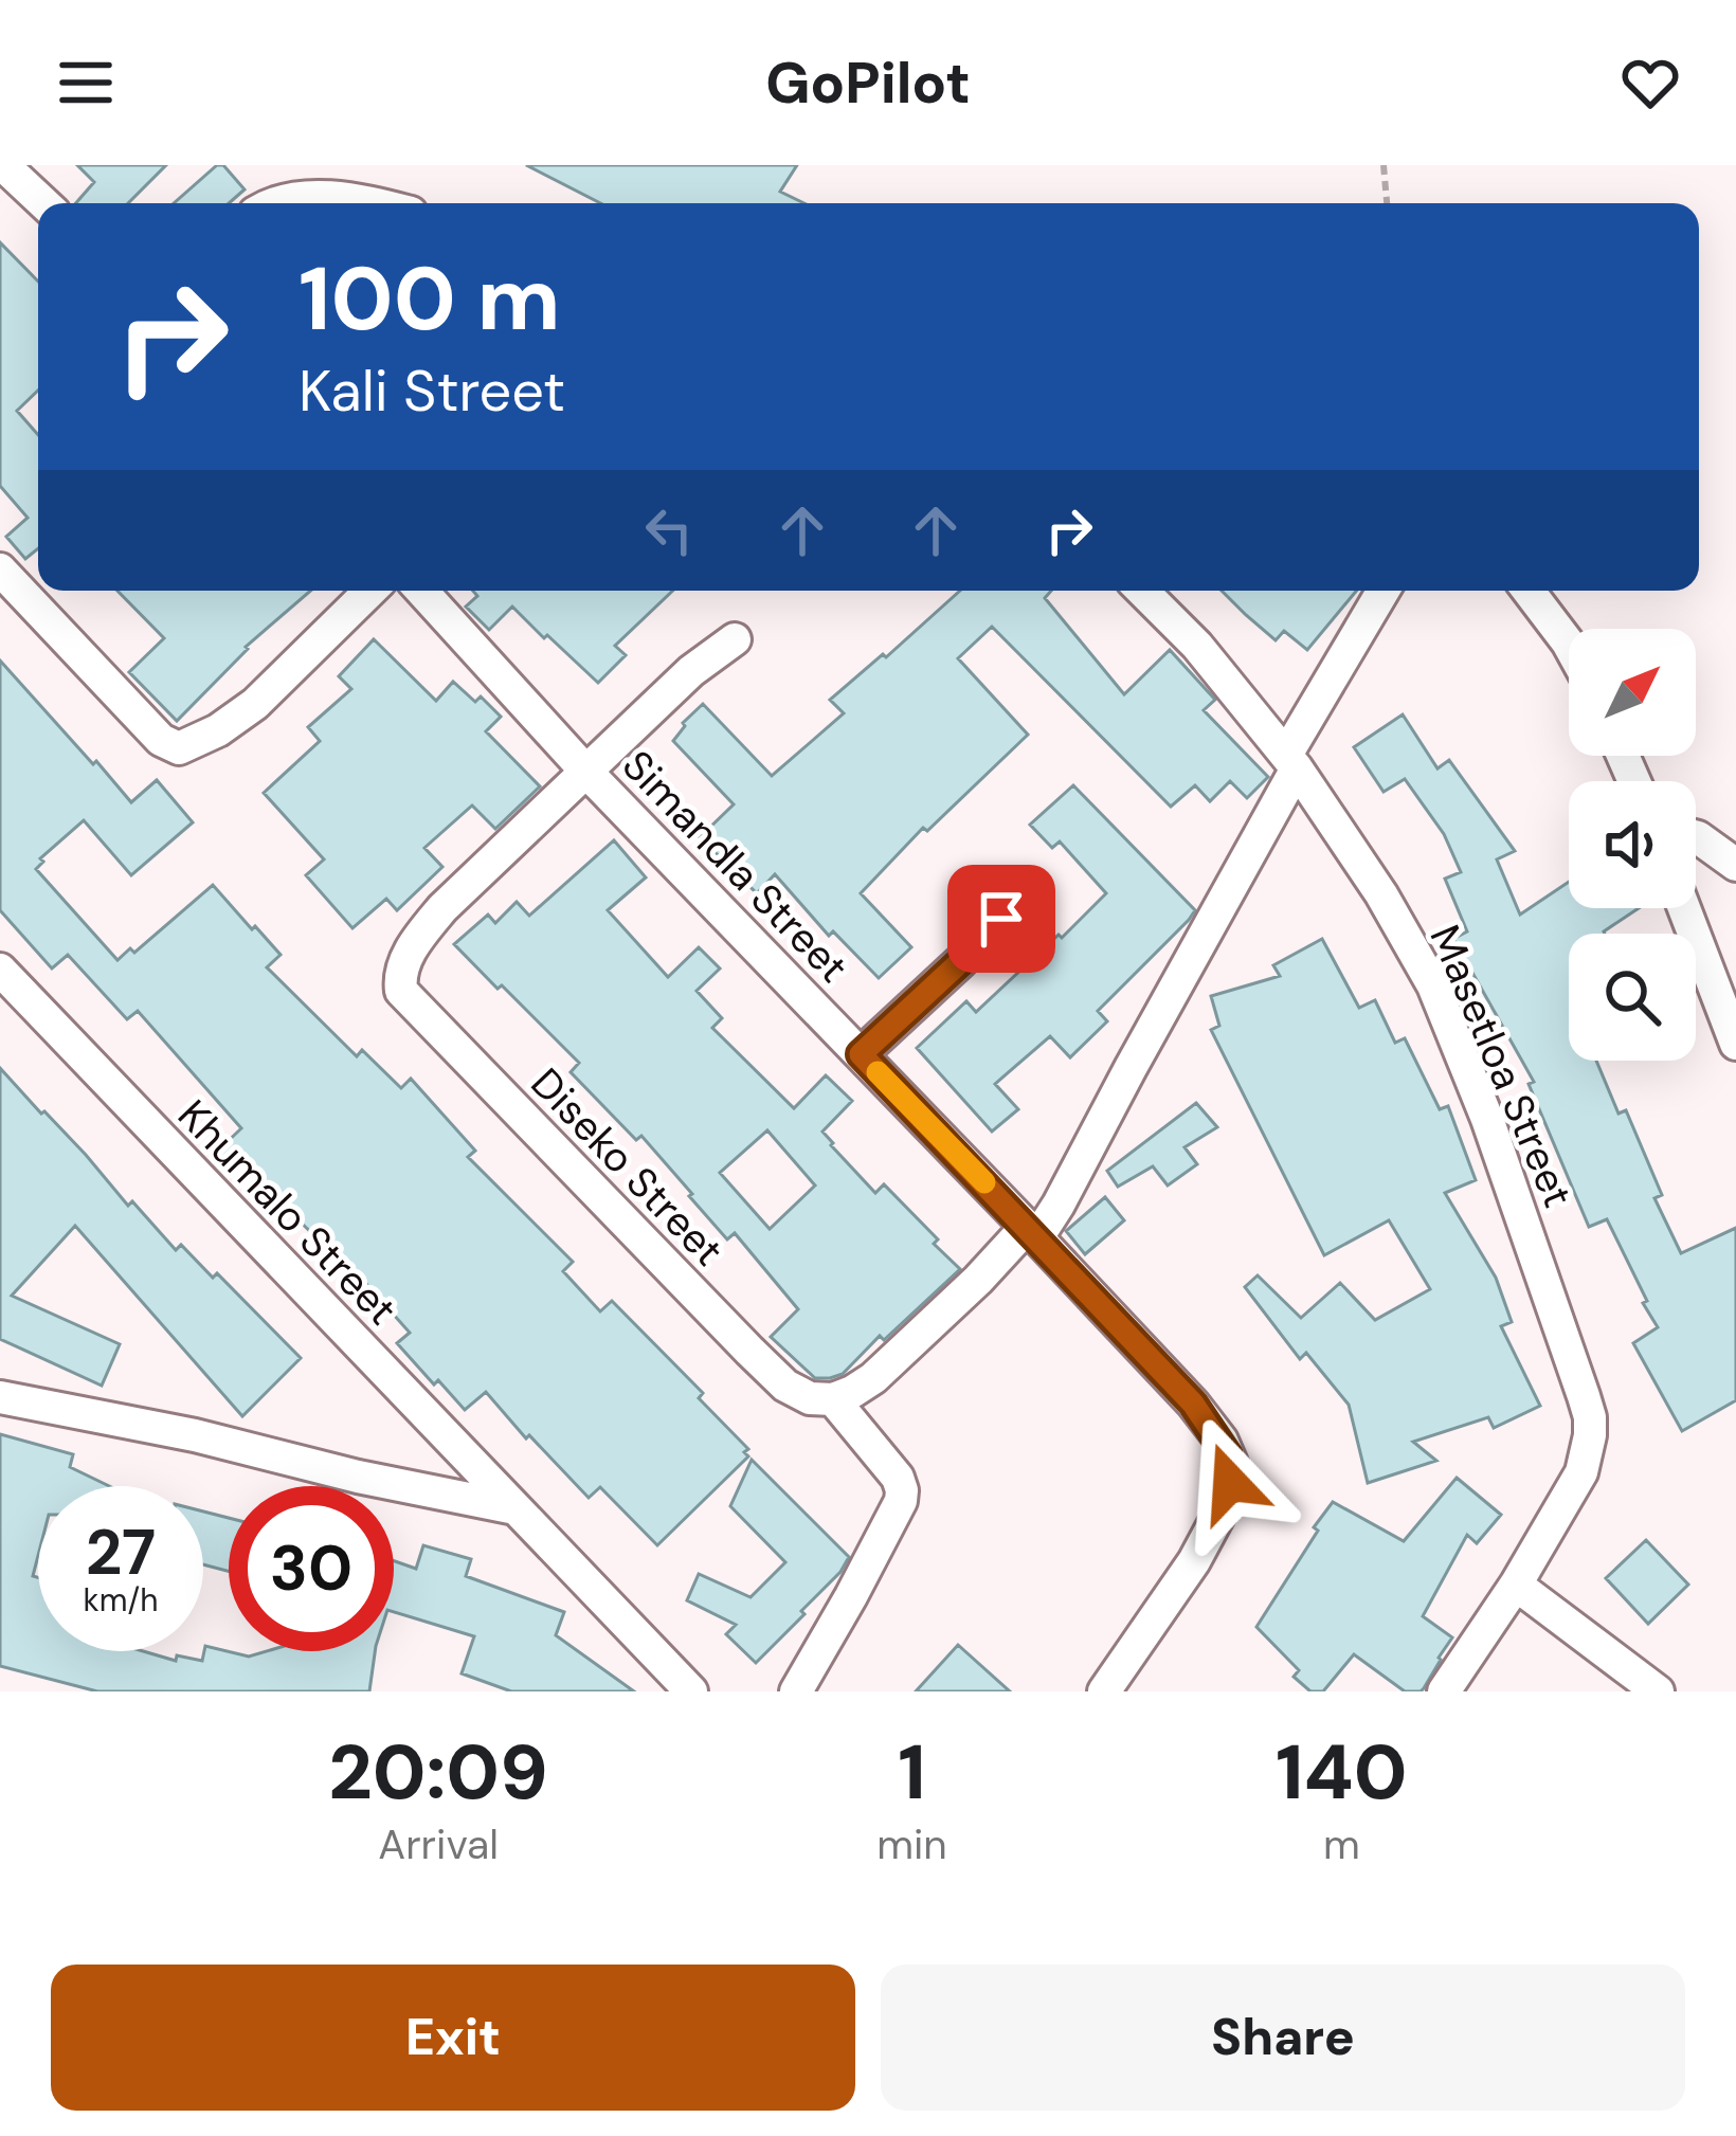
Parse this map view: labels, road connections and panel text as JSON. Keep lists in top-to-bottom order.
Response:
{
  "streets": {
    "street": [
      "Simandla Street",
      "Masetloa Street",
      "Diseko Street",
      "Khumalo Street"
    ]
  },
  "crossings": [
    ["Simandla Street", "Diseko Street"]
  ],
  "north": "top right",
  "page": {
    "header": "GoPilot",
    "turn": ["100 m", "Kali Street"],
    "speed": "27 km/h",
    "limit": "30",
    "eta": [
      "20:09",
      "Arrival",
      "1",
      "min",
      "140",
      "m"
    ],
    "buttons": ["Exit", "Share"]
  }
}
